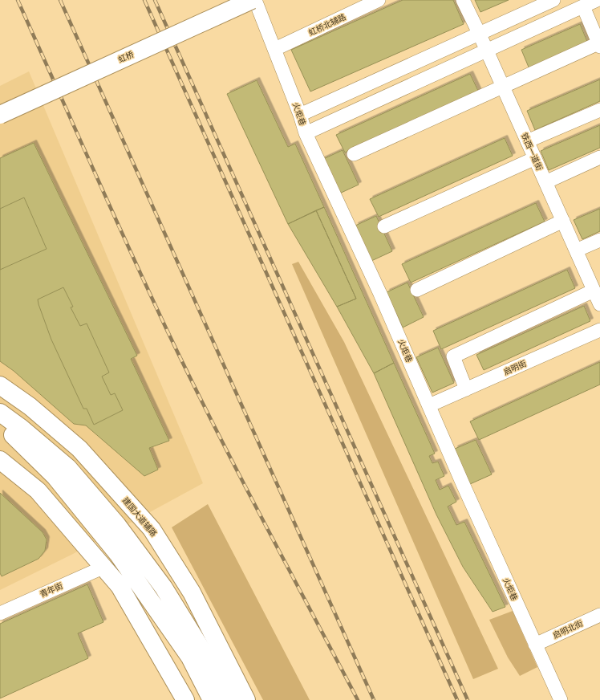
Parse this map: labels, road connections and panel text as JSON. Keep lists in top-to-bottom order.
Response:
{
  "streets": {
    "main road": ["虹桥", "建国大道辅路"],
    "street": [
      "虹桥北辅路",
      "火炬巷",
      "铁西一道街",
      "启明街",
      "青年街",
      "启明北街"
    ]
  },
  "crossings": [
    ["虹桥北辅路", "火炬巷"],
    ["火炬巷", "启明街"],
    ["火炬巷", "启明北街"]
  ]
}
